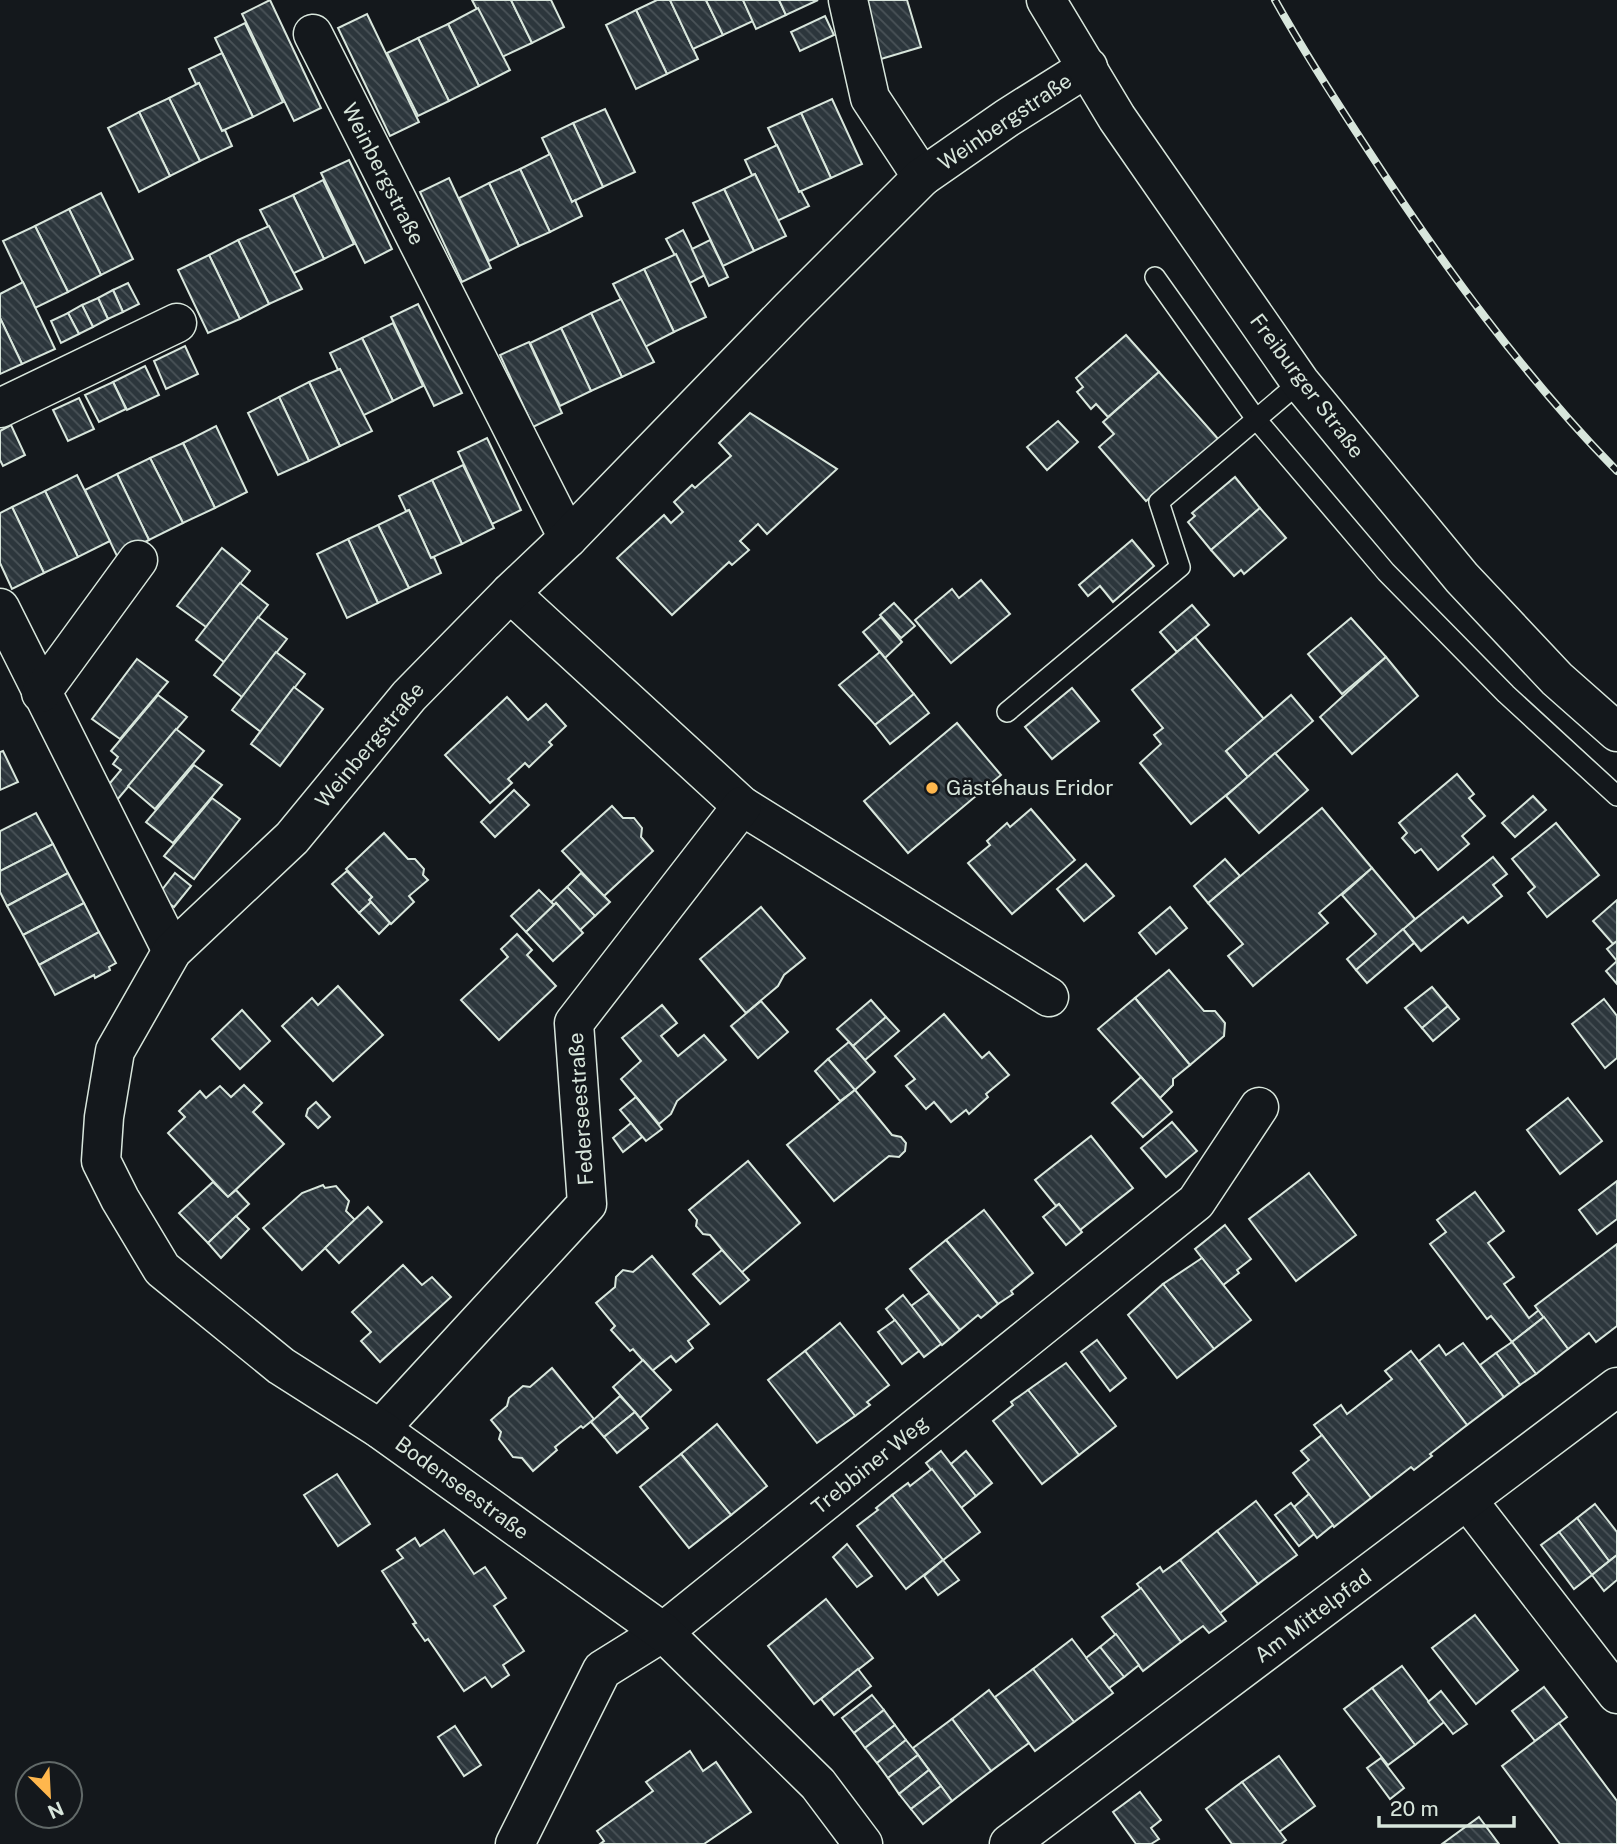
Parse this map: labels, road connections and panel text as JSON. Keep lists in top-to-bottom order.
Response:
{
  "streets": {
    "street": [
      "Weinbergstraße",
      "Freiburger Straße",
      "Federseestraße",
      "Trebbiner Weg",
      "Bodenseestraße",
      "Am Mittelpfad"
    ]
  },
  "crossings": [
    ["Weinbergstraße", "Freiburger Straße"],
    ["Weinbergstraße", "Bodenseestraße"],
    ["Federseestraße", "Bodenseestraße"],
    ["Trebbiner Weg", "Bodenseestraße"]
  ],
  "places": ["Gästehaus Eridor"],
  "scale_bar": "20 m",
  "north": "bottom right"
}
